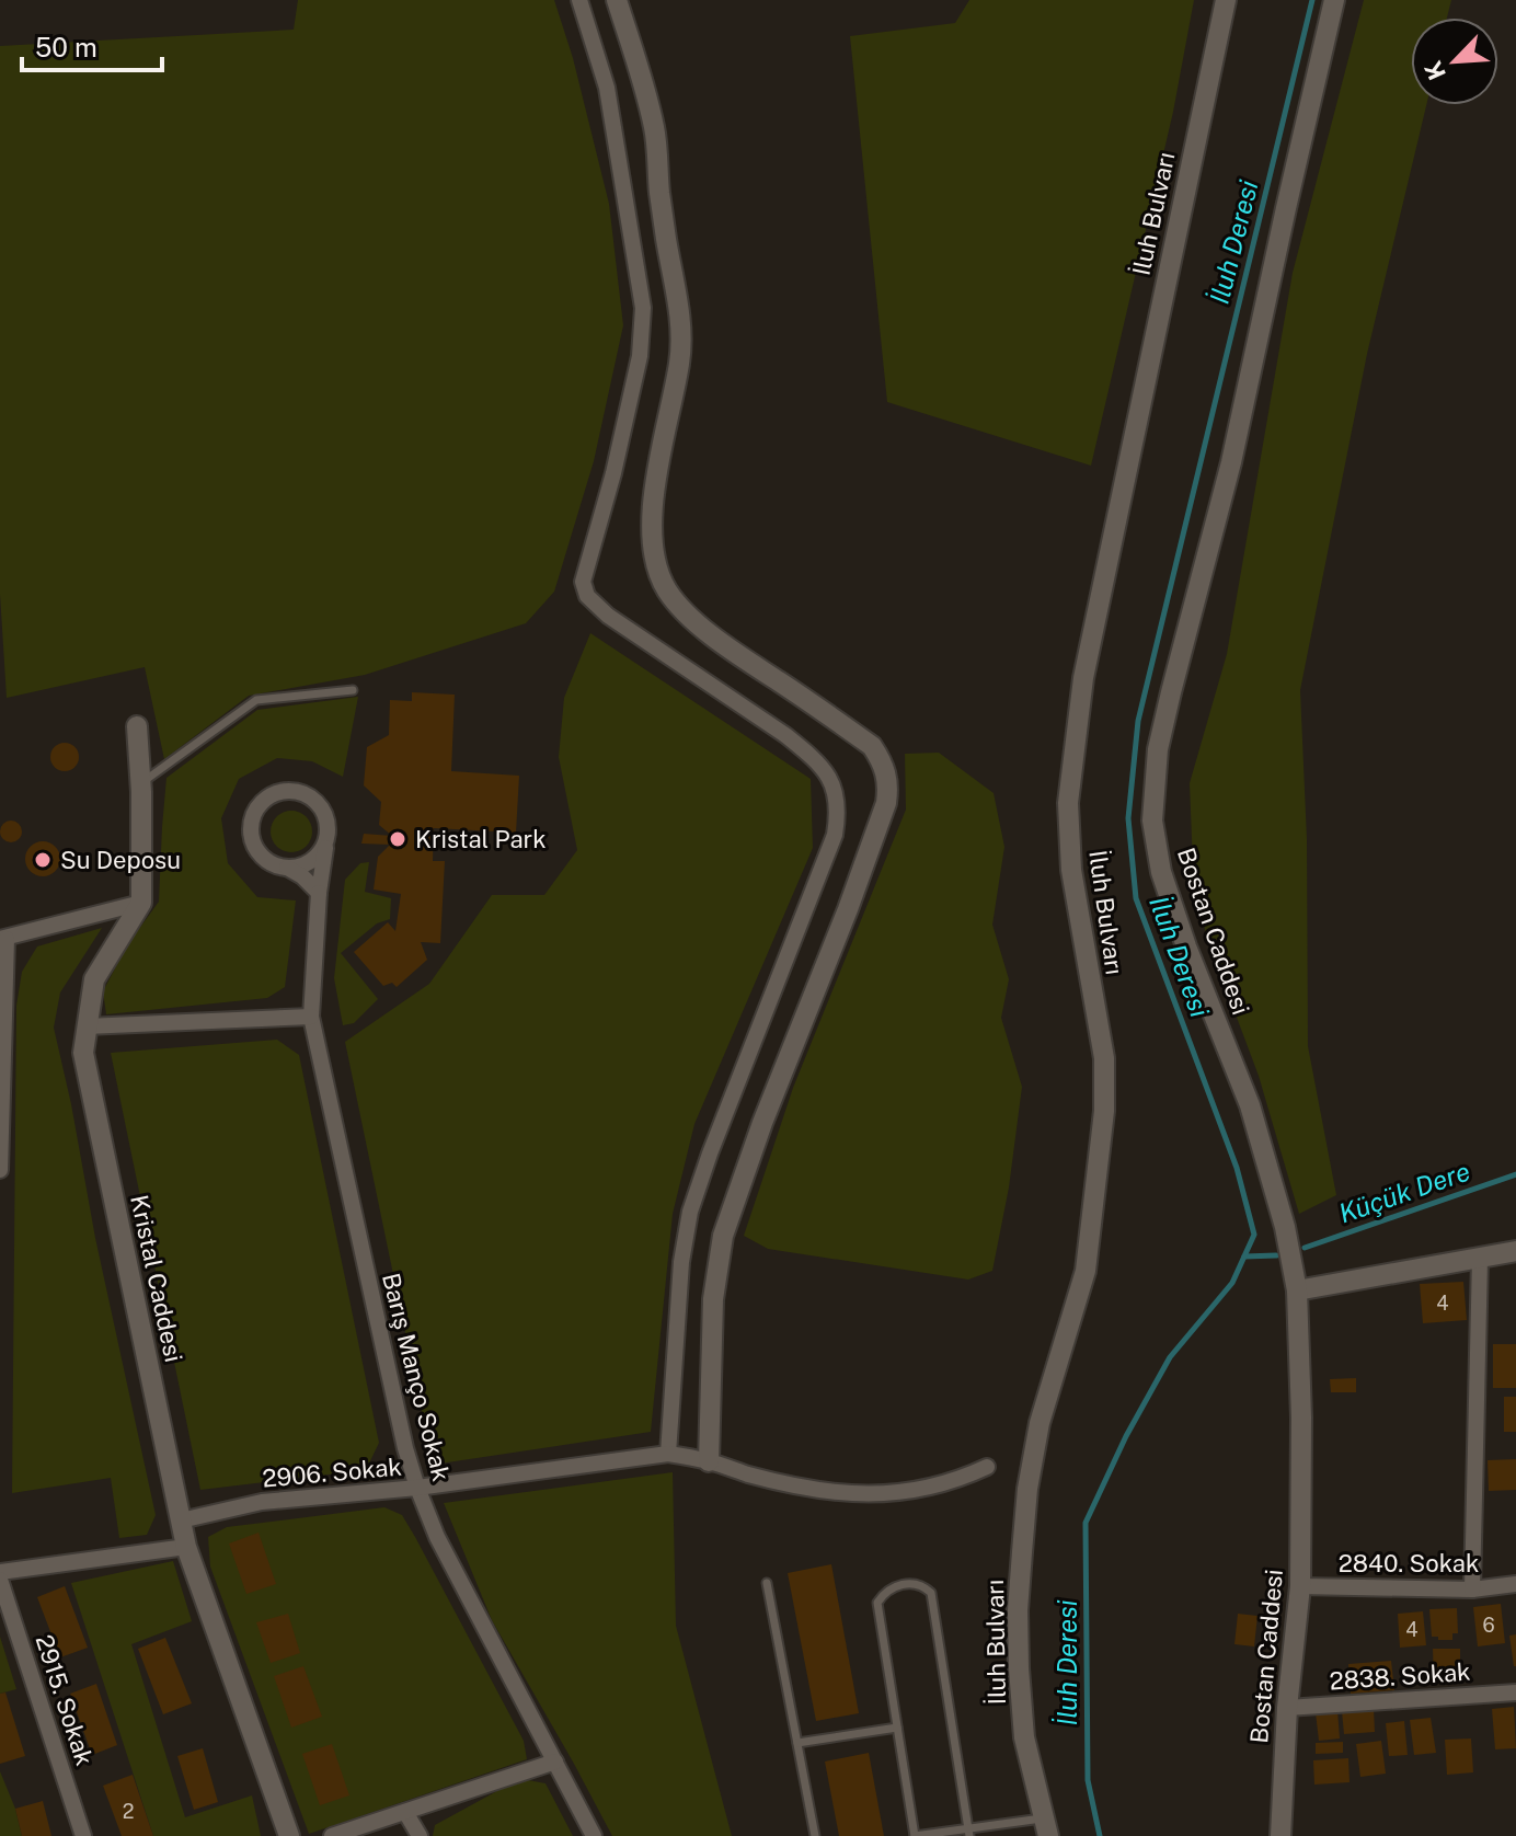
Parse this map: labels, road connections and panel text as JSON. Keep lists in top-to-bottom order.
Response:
{
  "streets": {
    "street": [
      "İluh Bulvarı",
      "Bostan Caddesi",
      "Kristal Caddesi",
      "Barış Manço Sokak",
      "2906. Sokak",
      "2840. Sokak",
      "2838. Sokak",
      "2915. Sokak"
    ]
  },
  "crossings": [
    ["Bostan Caddesi", "2840. Sokak"],
    ["Bostan Caddesi", "2838. Sokak"],
    ["Kristal Caddesi", "2906. Sokak"],
    ["Barış Manço Sokak", "2906. Sokak"]
  ],
  "water": ["İluh Deresi", "Küçük Dere"],
  "places": ["Kristal Park", "Su Deposu"],
  "house_numbers": [
    "4",
    "6",
    "4",
    "2"
  ],
  "scale_bar": "50 m",
  "north": "bottom left"
}
